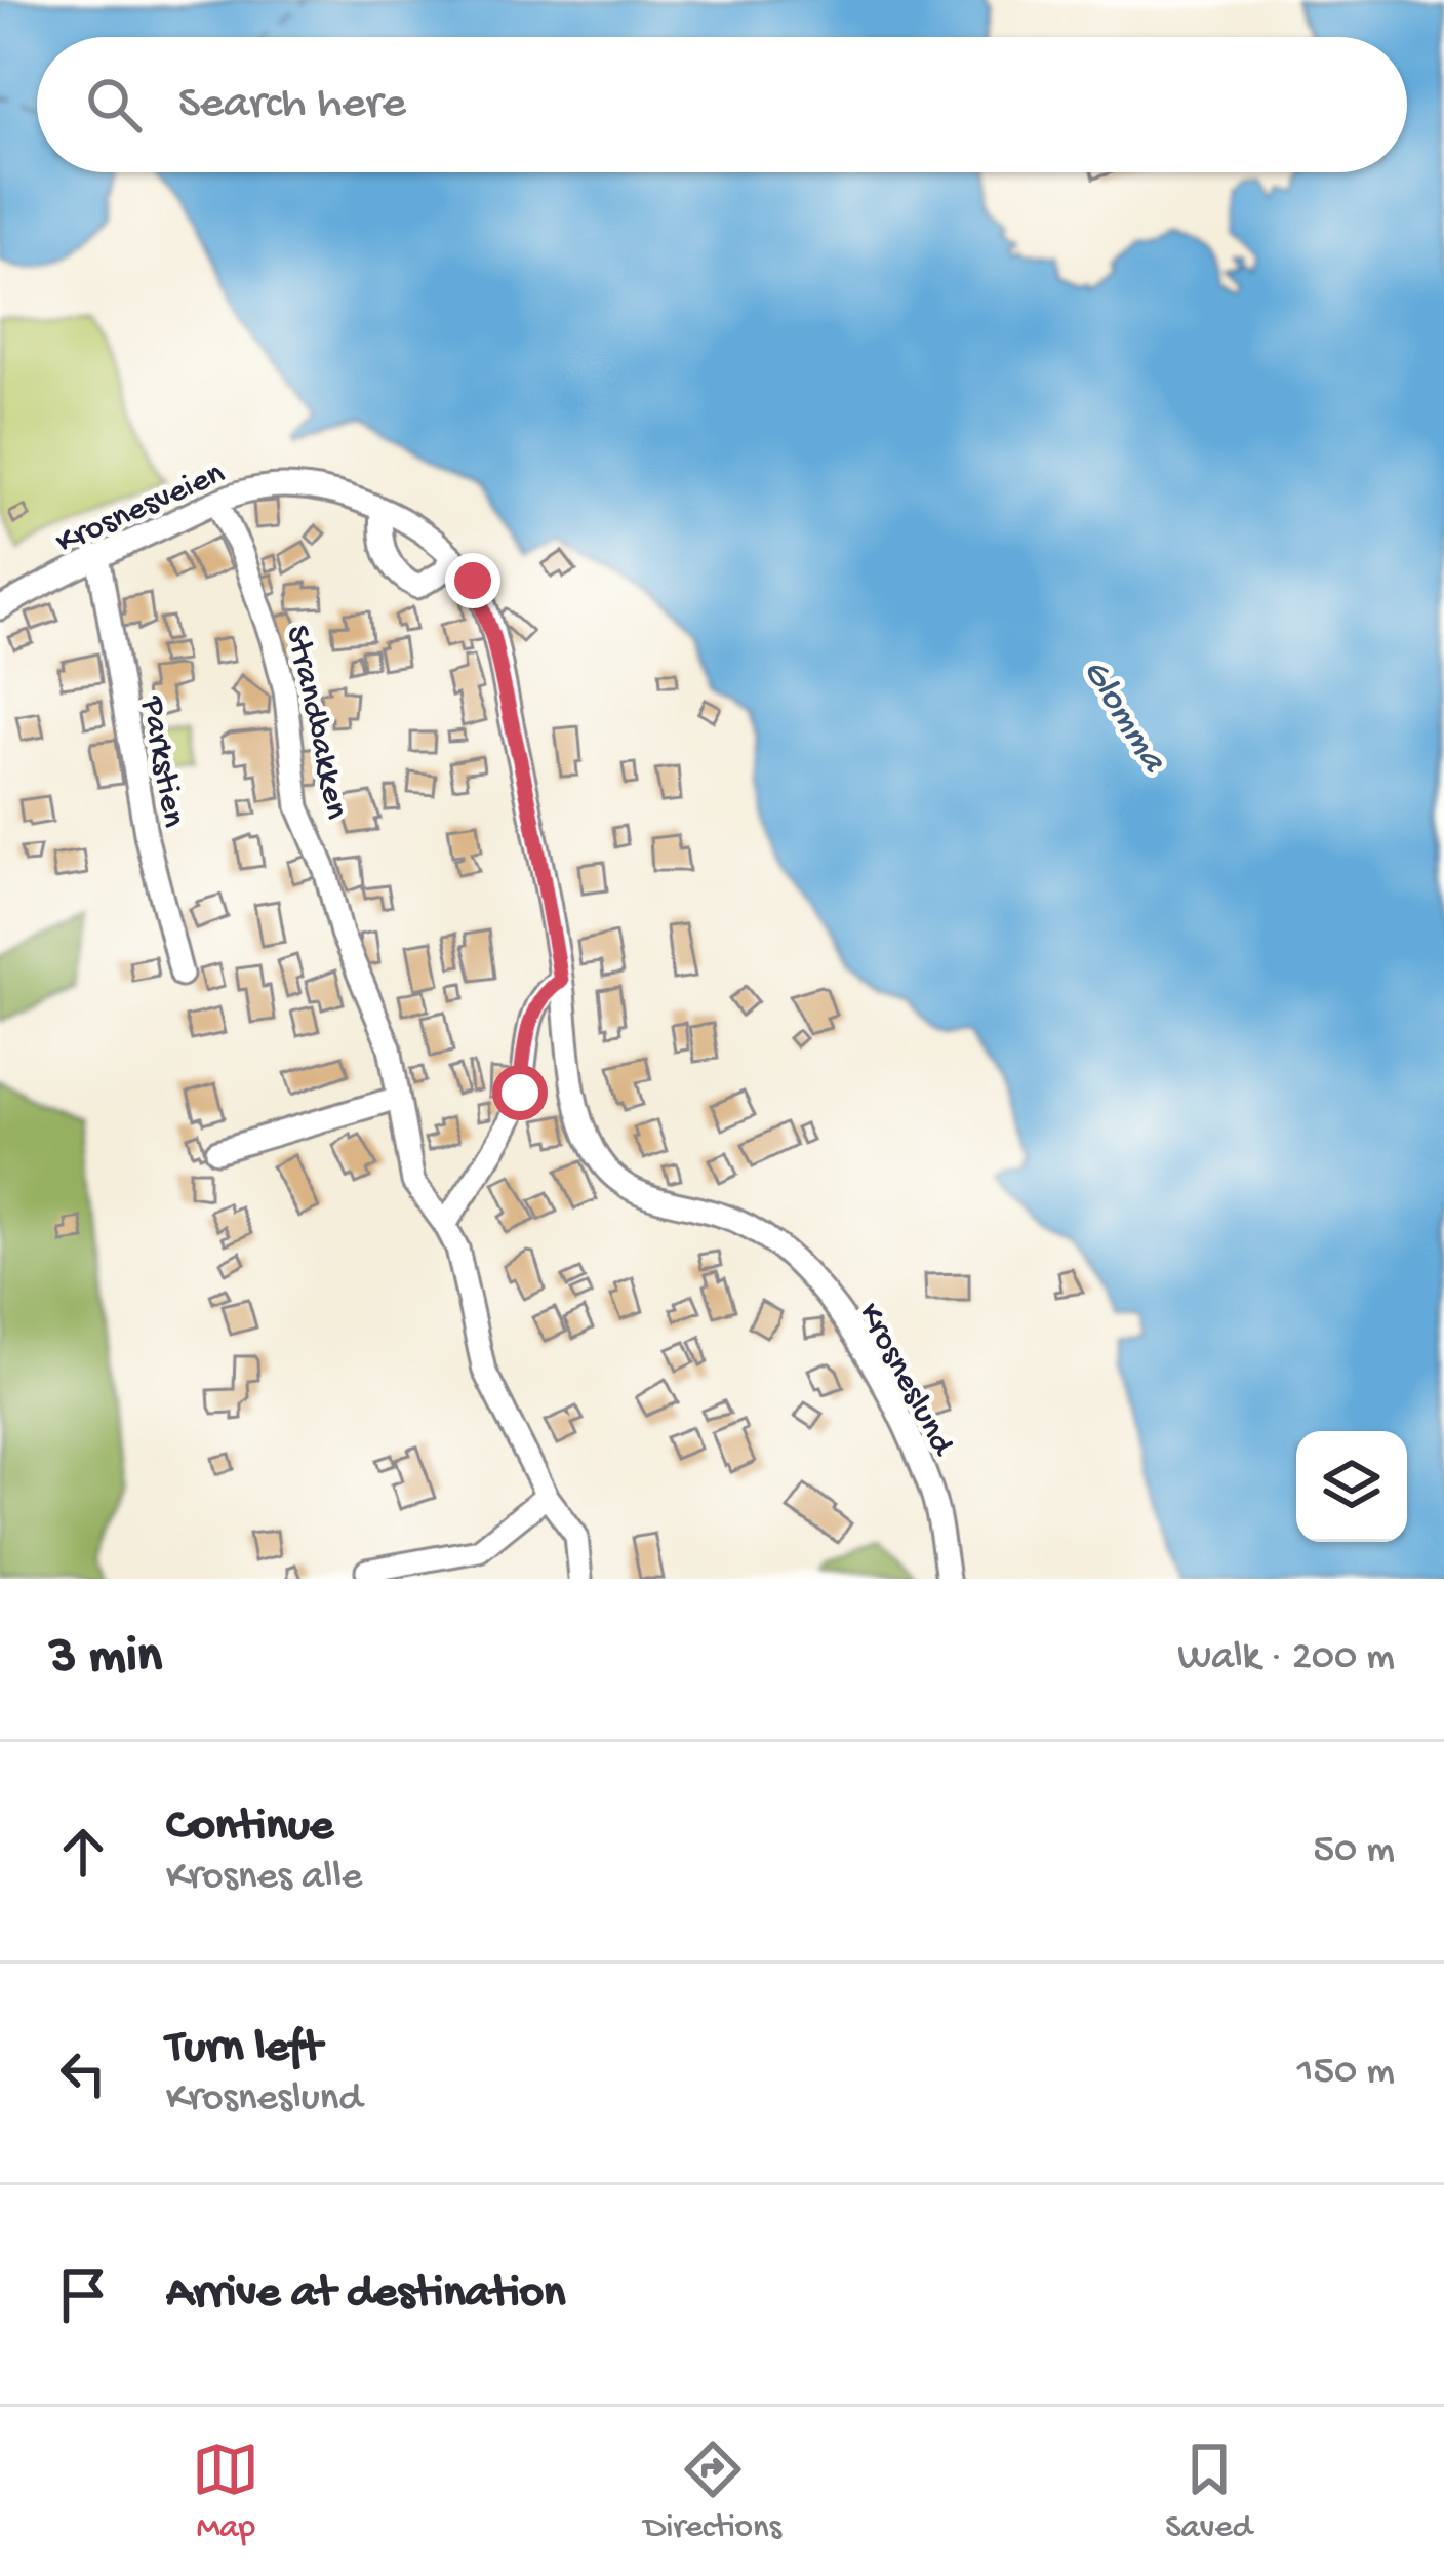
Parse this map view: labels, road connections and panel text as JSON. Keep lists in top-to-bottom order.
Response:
{
  "streets": {
    "street": [
      "Krosnesveien",
      "Strandbakken",
      "Parkstien",
      "Krosneslund"
    ]
  },
  "crossings": [
    ["Krosnesveien", "Strandbakken"],
    ["Krosnesveien", "Parkstien"],
    ["Krosnesveien", "Krosneslund"]
  ],
  "water": ["Glomma"],
  "page": {
    "search": "Search here",
    "heading": ["3 min", "Walk · 200 m"],
    "list": [
      ["Continue", "Krosnes alle", "50 m"],
      ["Turn left", "Krosneslund", "150 m"],
      "Arrive at destination"
    ],
    "nav": ["Map", "Directions", "Saved"]
  }
}
